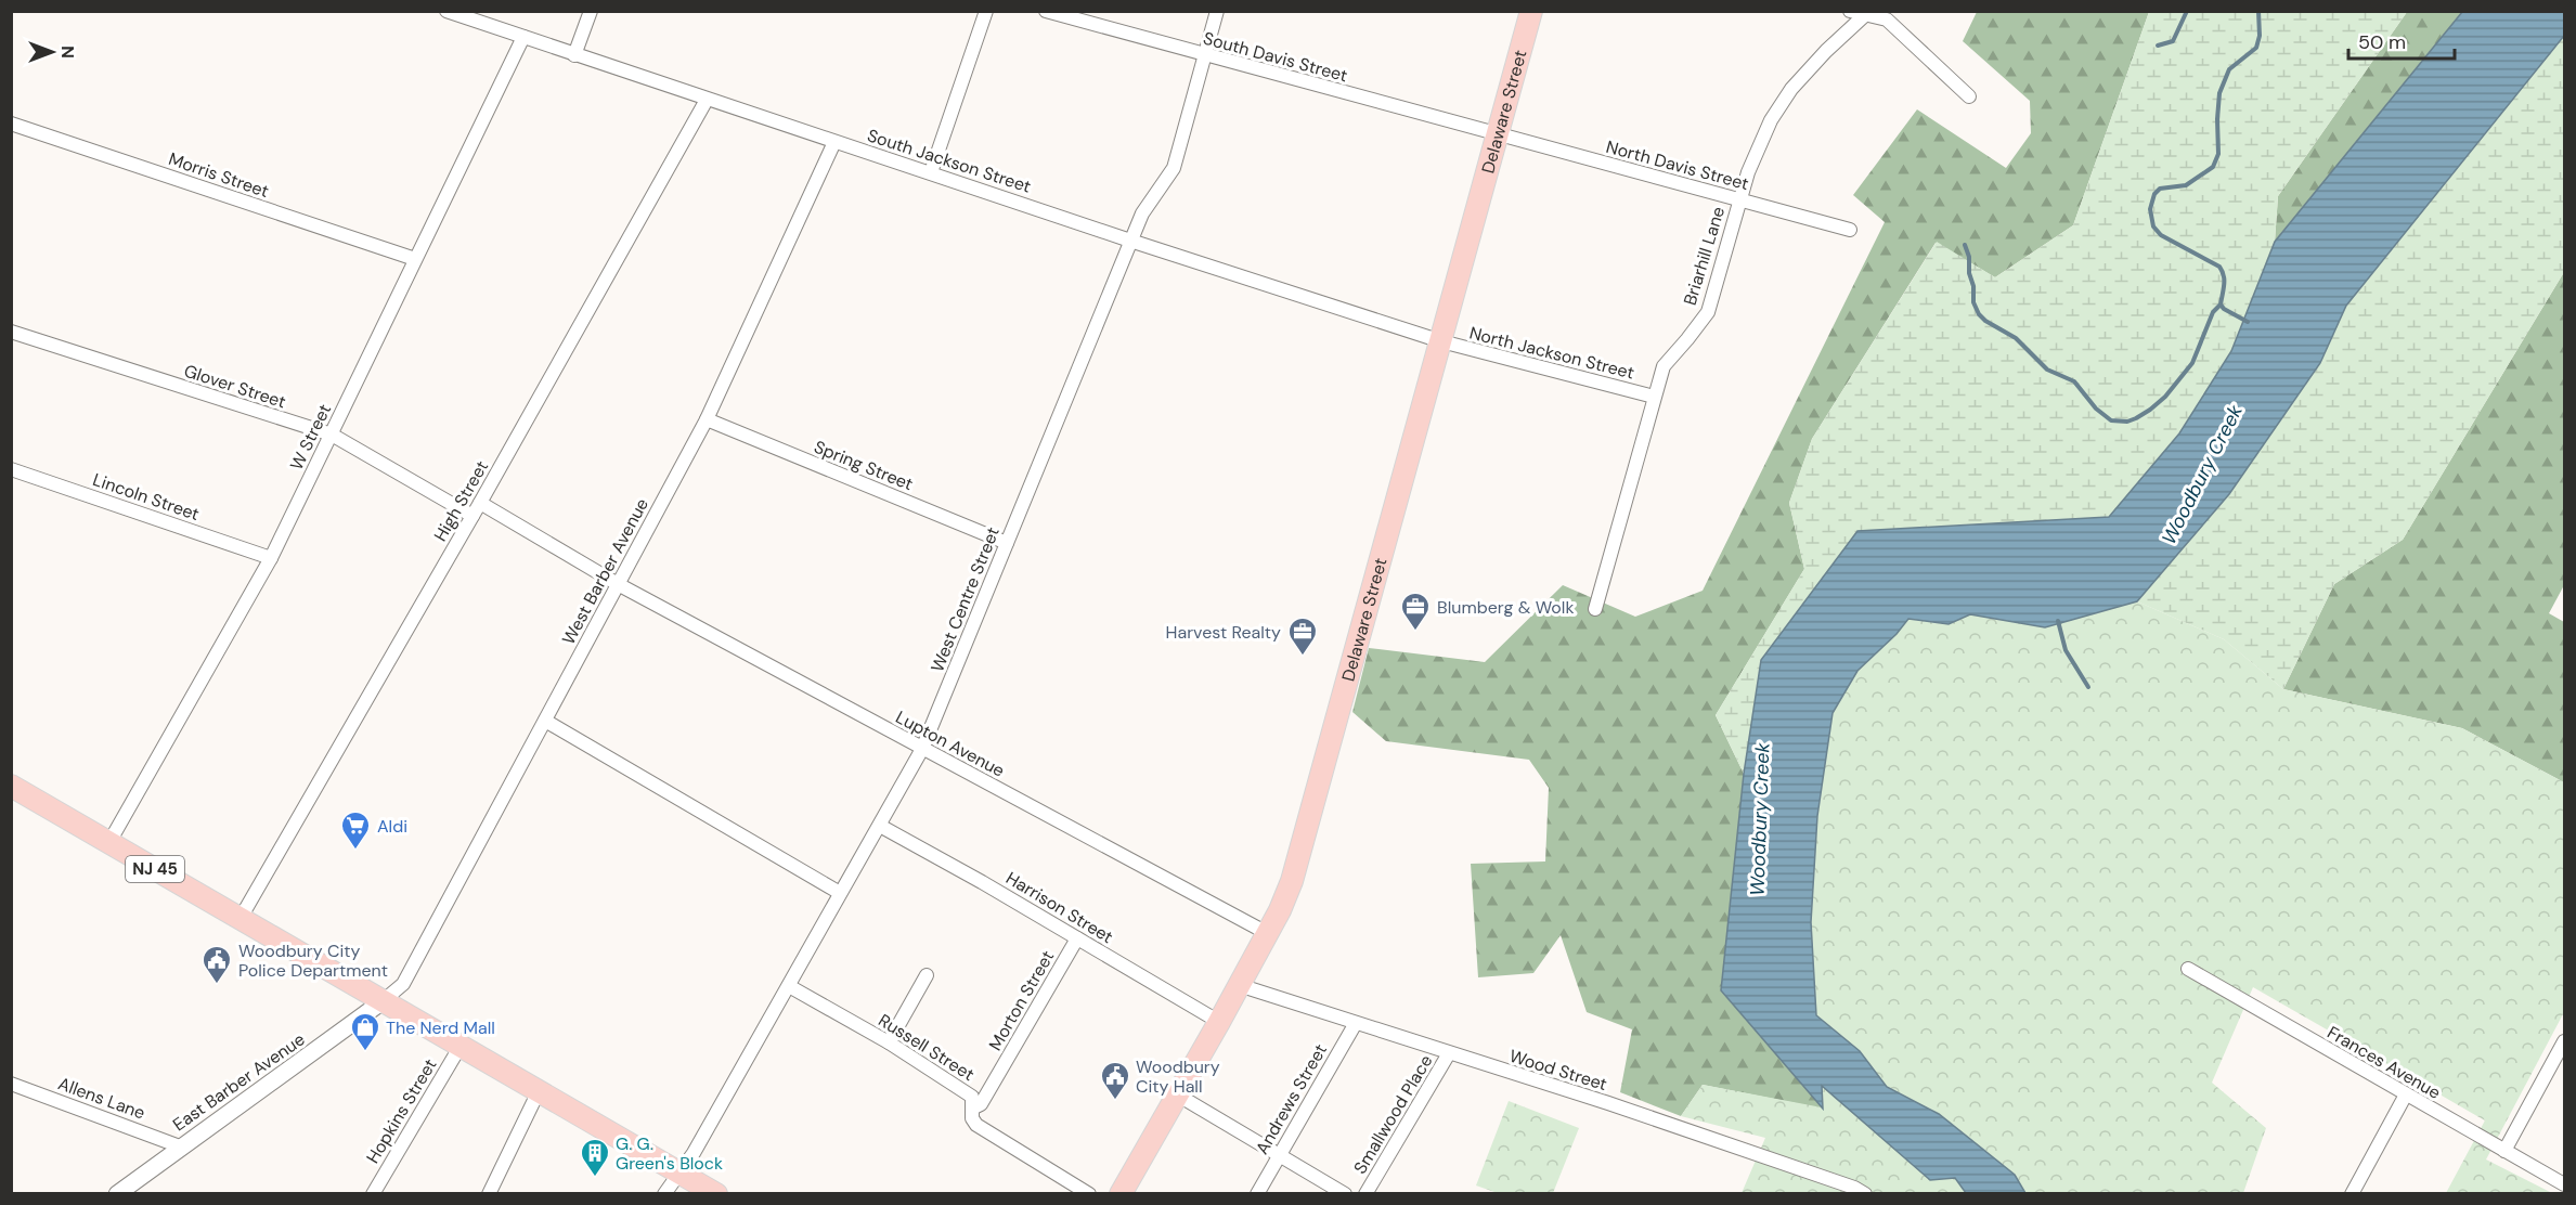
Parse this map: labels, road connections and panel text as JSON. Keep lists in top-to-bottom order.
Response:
{
  "streets": {
    "main road": ["Delaware Street", "NJ 45"],
    "street": [
      "South Davis Street",
      "South Jackson Street",
      "North Davis Street",
      "Morris Street",
      "Briarhill Lane",
      "North Jackson Street",
      "Glover Street",
      "W Street",
      "Spring Street",
      "Lincoln Street",
      "High Street",
      "West Barber Avenue",
      "West Centre Street",
      "Lupton Avenue",
      "Harrison Street",
      "Morton Street",
      "Russell Street",
      "Frances Avenue",
      "Wood Street",
      "East Barber Avenue",
      "Allens Lane",
      "Andrews Street",
      "Hopkins Street",
      "Smallwood Place"
    ]
  },
  "crossings": [
    ["South Davis Street", "Delaware Street"],
    ["South Davis Street", "North Davis Street"],
    ["South Davis Street", "West Centre Street"],
    ["Delaware Street", "South Jackson Street"],
    ["Delaware Street", "North Davis Street"],
    ["Delaware Street", "North Jackson Street"],
    ["Delaware Street", "Lupton Avenue"],
    ["Delaware Street", "Harrison Street"],
    ["Delaware Street", "Wood Street"],
    ["South Jackson Street", "North Jackson Street"],
    ["South Jackson Street", "W Street"],
    ["South Jackson Street", "High Street"],
    ["South Jackson Street", "West Barber Avenue"],
    ["South Jackson Street", "West Centre Street"],
    ["North Davis Street", "Briarhill Lane"],
    ["Morris Street", "W Street"],
    ["Briarhill Lane", "North Jackson Street"],
    ["Glover Street", "W Street"],
    ["Glover Street", "High Street"],
    ["Glover Street", "West Barber Avenue"],
    ["Glover Street", "Lupton Avenue"],
    ["W Street", "Lincoln Street"],
    ["W Street", "NJ 45"],
    ["Spring Street", "West Barber Avenue"],
    ["Spring Street", "West Centre Street"],
    ["High Street", "NJ 45"],
    ["West Barber Avenue", "Lupton Avenue"],
    ["West Barber Avenue", "NJ 45"],
    ["West Barber Avenue", "East Barber Avenue"],
    ["West Centre Street", "Lupton Avenue"],
    ["West Centre Street", "NJ 45"],
    ["West Centre Street", "Harrison Street"],
    ["West Centre Street", "Russell Street"],
    ["NJ 45", "East Barber Avenue"],
    ["NJ 45", "Hopkins Street"],
    ["Harrison Street", "Morton Street"],
    ["Morton Street", "Russell Street"],
    ["Wood Street", "Andrews Street"],
    ["Wood Street", "Smallwood Place"],
    ["East Barber Avenue", "Allens Lane"]
  ],
  "water": ["Woodbury Creek"],
  "places": {
    "office": ["Blumberg & Wolk", "Harvest Realty"],
    "supermarket": ["Aldi"],
    "public building": ["Woodbury City Police Department", "Woodbury City Hall"],
    "shop": ["The Nerd Mall"],
    "building": ["G. G. Green's Block"]
  },
  "scale_bar": "50 m",
  "north": "right"
}
